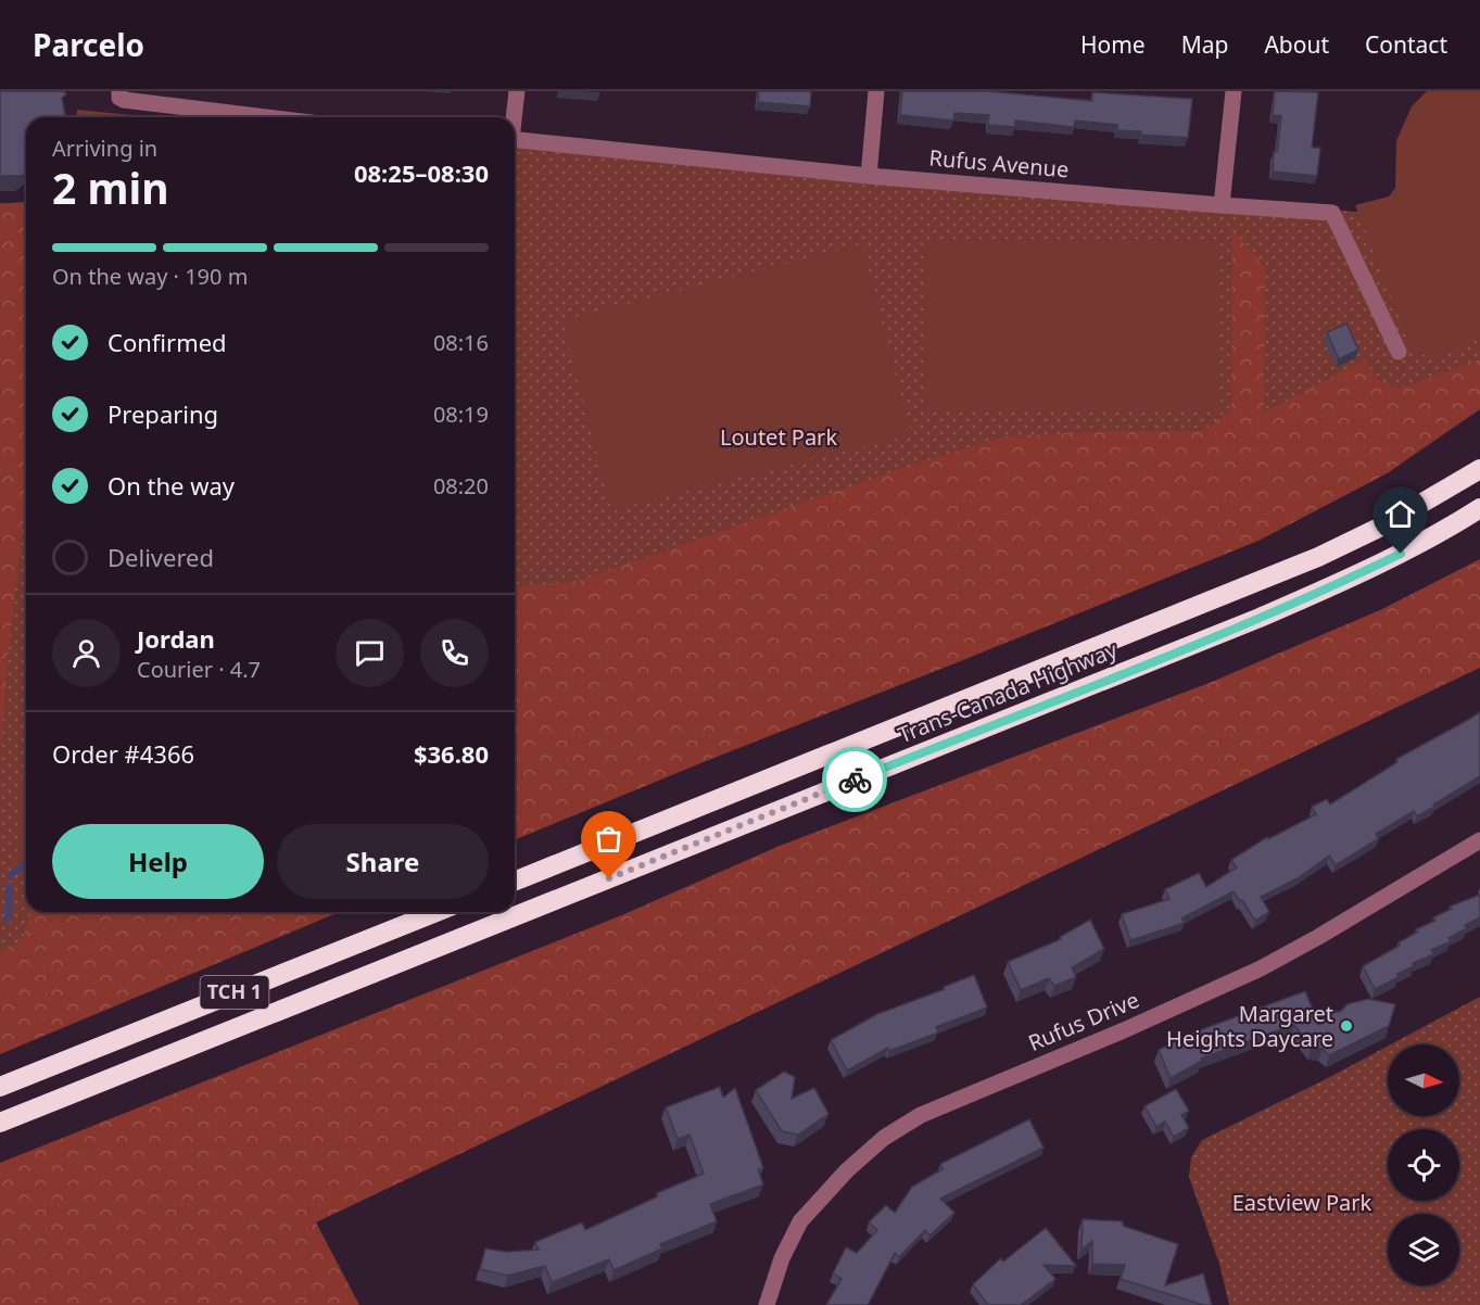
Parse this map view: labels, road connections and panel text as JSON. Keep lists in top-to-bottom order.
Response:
{
  "streets": {
    "highway": ["Trans-Canada Highway", "TCH 1"],
    "street": ["Rufus Avenue", "Rufus Drive"]
  },
  "parks": ["Loutet Park", "Eastview Park"],
  "places": ["Margaret Heights Daycare"],
  "north": "right",
  "page": {
    "header": "Parcelo",
    "nav": [
      "Home",
      "Map",
      "About",
      "Contact"
    ],
    "heading": ["2 min", "Arriving in", "08:25–08:30"],
    "panel": [
      "Jordan",
      "Courier · 4.7",
      "Order #4366",
      "$36.80"
    ],
    "bar": "On the way · 190 m",
    "list": [
      ["Confirmed", "08:16"],
      ["Preparing", "08:19"],
      ["On the way", "08:20"],
      "Delivered"
    ],
    "buttons": ["Help", "Share"]
  }
}
